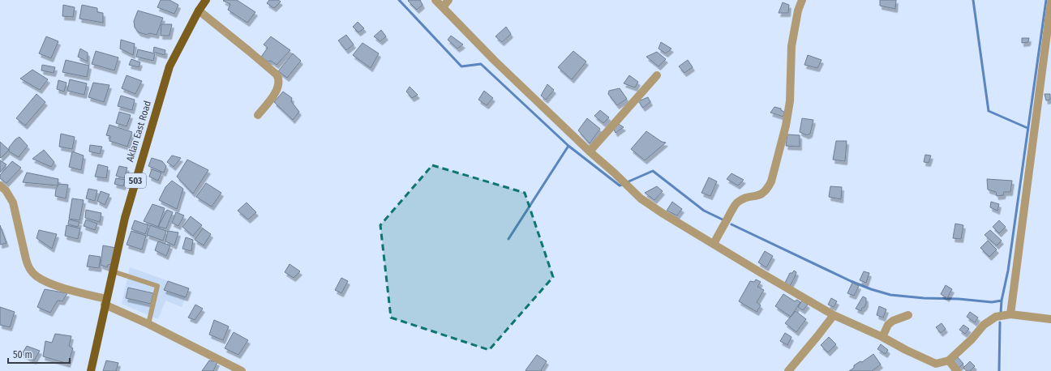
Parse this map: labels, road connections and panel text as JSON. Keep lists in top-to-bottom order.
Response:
{
  "streets": {
    "main road": ["Aklan East Road", "503"]
  },
  "scale_bar": "50 m"
}
